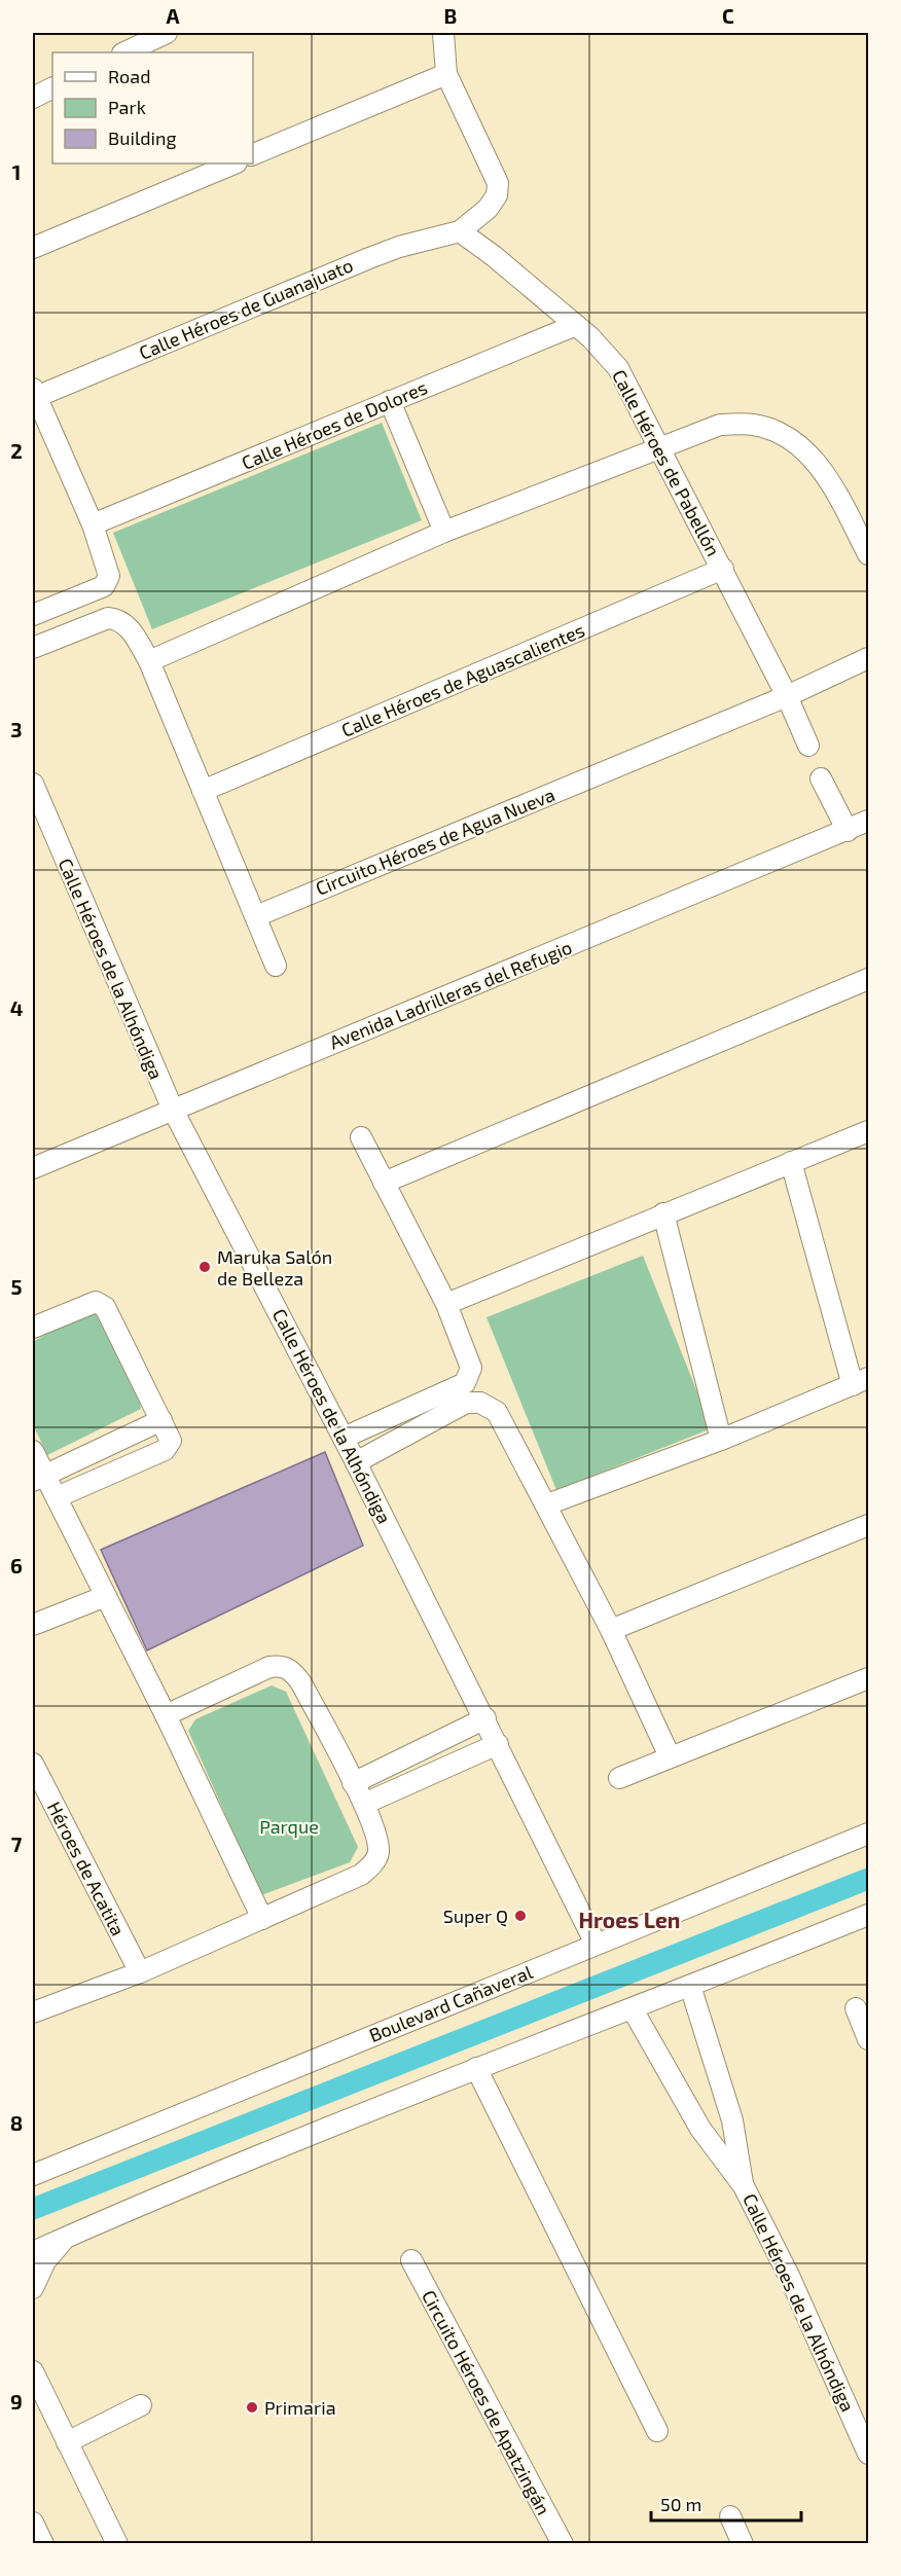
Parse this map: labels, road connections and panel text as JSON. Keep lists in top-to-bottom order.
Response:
{
  "streets": {
    "street": [
      "Calle Héroes de Guanajuato",
      "Calle Héroes de Dolores",
      "Calle Héroes de Pabellón",
      "Calle Héroes de Aguascalientes",
      "Circuito Héroes de Agua Nueva",
      "Calle Héroes de la Alhóndiga",
      "Avenida Ladrilleras del Refugio",
      "Héroes de Acatita",
      "Boulevard Cañaveral",
      "Circuito Héroes de Apatzingán"
    ]
  },
  "crossings": [
    ["Calle Héroes de Guanajuato", "Calle Héroes de Pabellón"],
    ["Calle Héroes de Dolores", "Calle Héroes de Pabellón"],
    ["Calle Héroes de Pabellón", "Calle Héroes de Aguascalientes"],
    ["Calle Héroes de Pabellón", "Circuito Héroes de Agua Nueva"],
    ["Calle Héroes de la Alhóndiga", "Avenida Ladrilleras del Refugio"],
    ["Calle Héroes de la Alhóndiga", "Boulevard Cañaveral"]
  ],
  "districts": ["Hroes Len"],
  "parks": ["Parque"],
  "places": ["Maruka Salón de Belleza", "Super Q", "Primaria"],
  "legend": ["Road", "Park", "Building"],
  "scale_bar": "50 m",
  "grid": {
    "columns": ["A", "B", "C"],
    "rows": [
      "1",
      "2",
      "3",
      "4",
      "5",
      "6",
      "7",
      "8",
      "9"
    ]
  }
}
